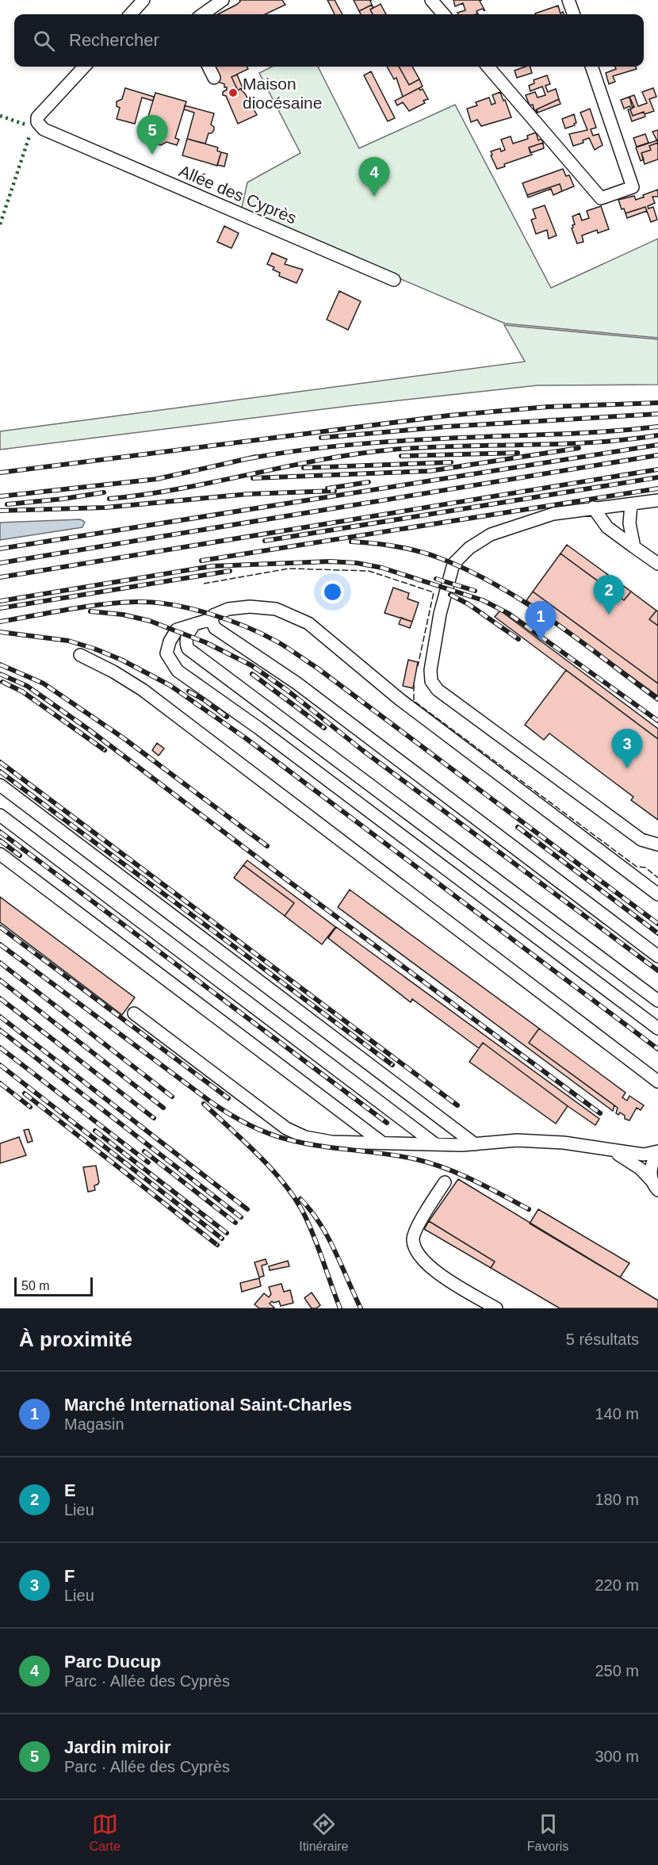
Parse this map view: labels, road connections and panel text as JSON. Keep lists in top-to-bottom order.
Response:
{
  "streets": {
    "street": ["Allée des Cyprès"]
  },
  "places": ["Maison diocésaine"],
  "scale_bar": "50 m",
  "page": {
    "search": "Rechercher",
    "pins": [
      "5",
      "4",
      "2",
      "1",
      "3"
    ],
    "scale": "50 m",
    "heading": ["À proximité", "5 résultats"],
    "list": [
      {
        "mark": "1",
        "name": "Marché International Saint-Charles",
        "note": "Magasin",
        "value": "140 m"
      },
      {
        "mark": "2",
        "name": "E",
        "note": "Lieu",
        "value": "180 m"
      },
      {
        "mark": "3",
        "name": "F",
        "note": "Lieu",
        "value": "220 m"
      },
      {
        "mark": "4",
        "name": "Parc Ducup",
        "note": "Parc · Allée des Cyprès",
        "value": "250 m"
      },
      {
        "mark": "5",
        "name": "Jardin miroir",
        "note": "Parc · Allée des Cyprès",
        "value": "300 m"
      }
    ],
    "nav": ["Carte", "Itinéraire", "Favoris"]
  }
}
